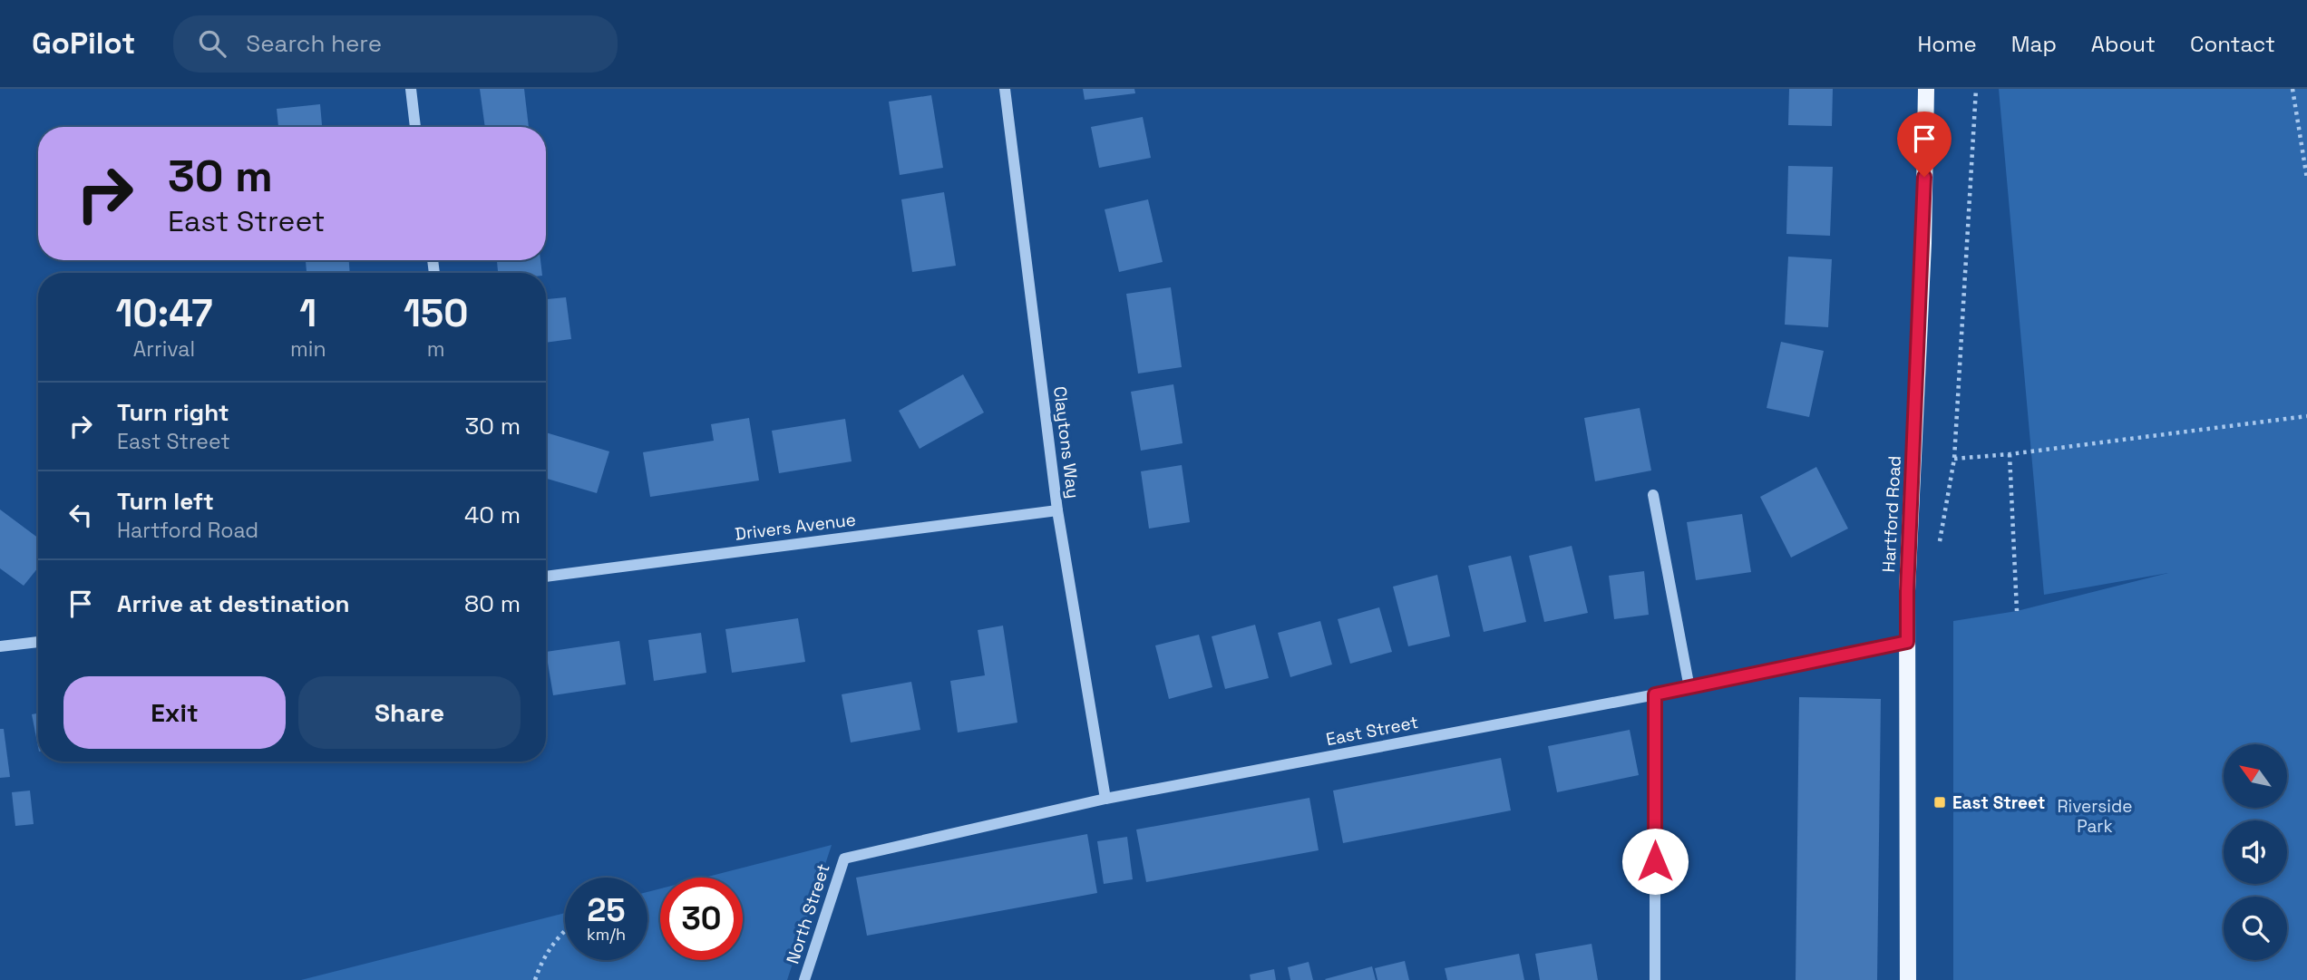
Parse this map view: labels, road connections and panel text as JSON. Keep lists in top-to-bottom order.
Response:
{
  "streets": {
    "main road": ["Hartford Road"],
    "street": [
      "Claytons Way",
      "Drivers Avenue",
      "East Street",
      "North Street"
    ]
  },
  "crossings": [
    ["Claytons Way", "Drivers Avenue"],
    ["Claytons Way", "East Street"],
    ["Hartford Road", "East Street"],
    ["East Street", "North Street"]
  ],
  "parks": ["Riverside Park"],
  "places": {
    "transit": ["East Street"]
  },
  "north": "top left",
  "page": {
    "header": "GoPilot",
    "search": "Search here",
    "nav": [
      "Home",
      "Map",
      "About",
      "Contact"
    ],
    "turn": ["30 m", "East Street"],
    "eta": [
      "10:47",
      "Arrival",
      "1",
      "min",
      "150",
      "m"
    ],
    "list": [
      {
        "name": "Turn right",
        "note": "East Street",
        "value": "30 m"
      },
      {
        "name": "Turn left",
        "note": "Hartford Road",
        "value": "40 m"
      },
      {
        "name": "Arrive at destination",
        "value": "80 m"
      }
    ],
    "buttons": ["Exit", "Share"],
    "speed": "25 km/h",
    "limit": "30"
  }
}
